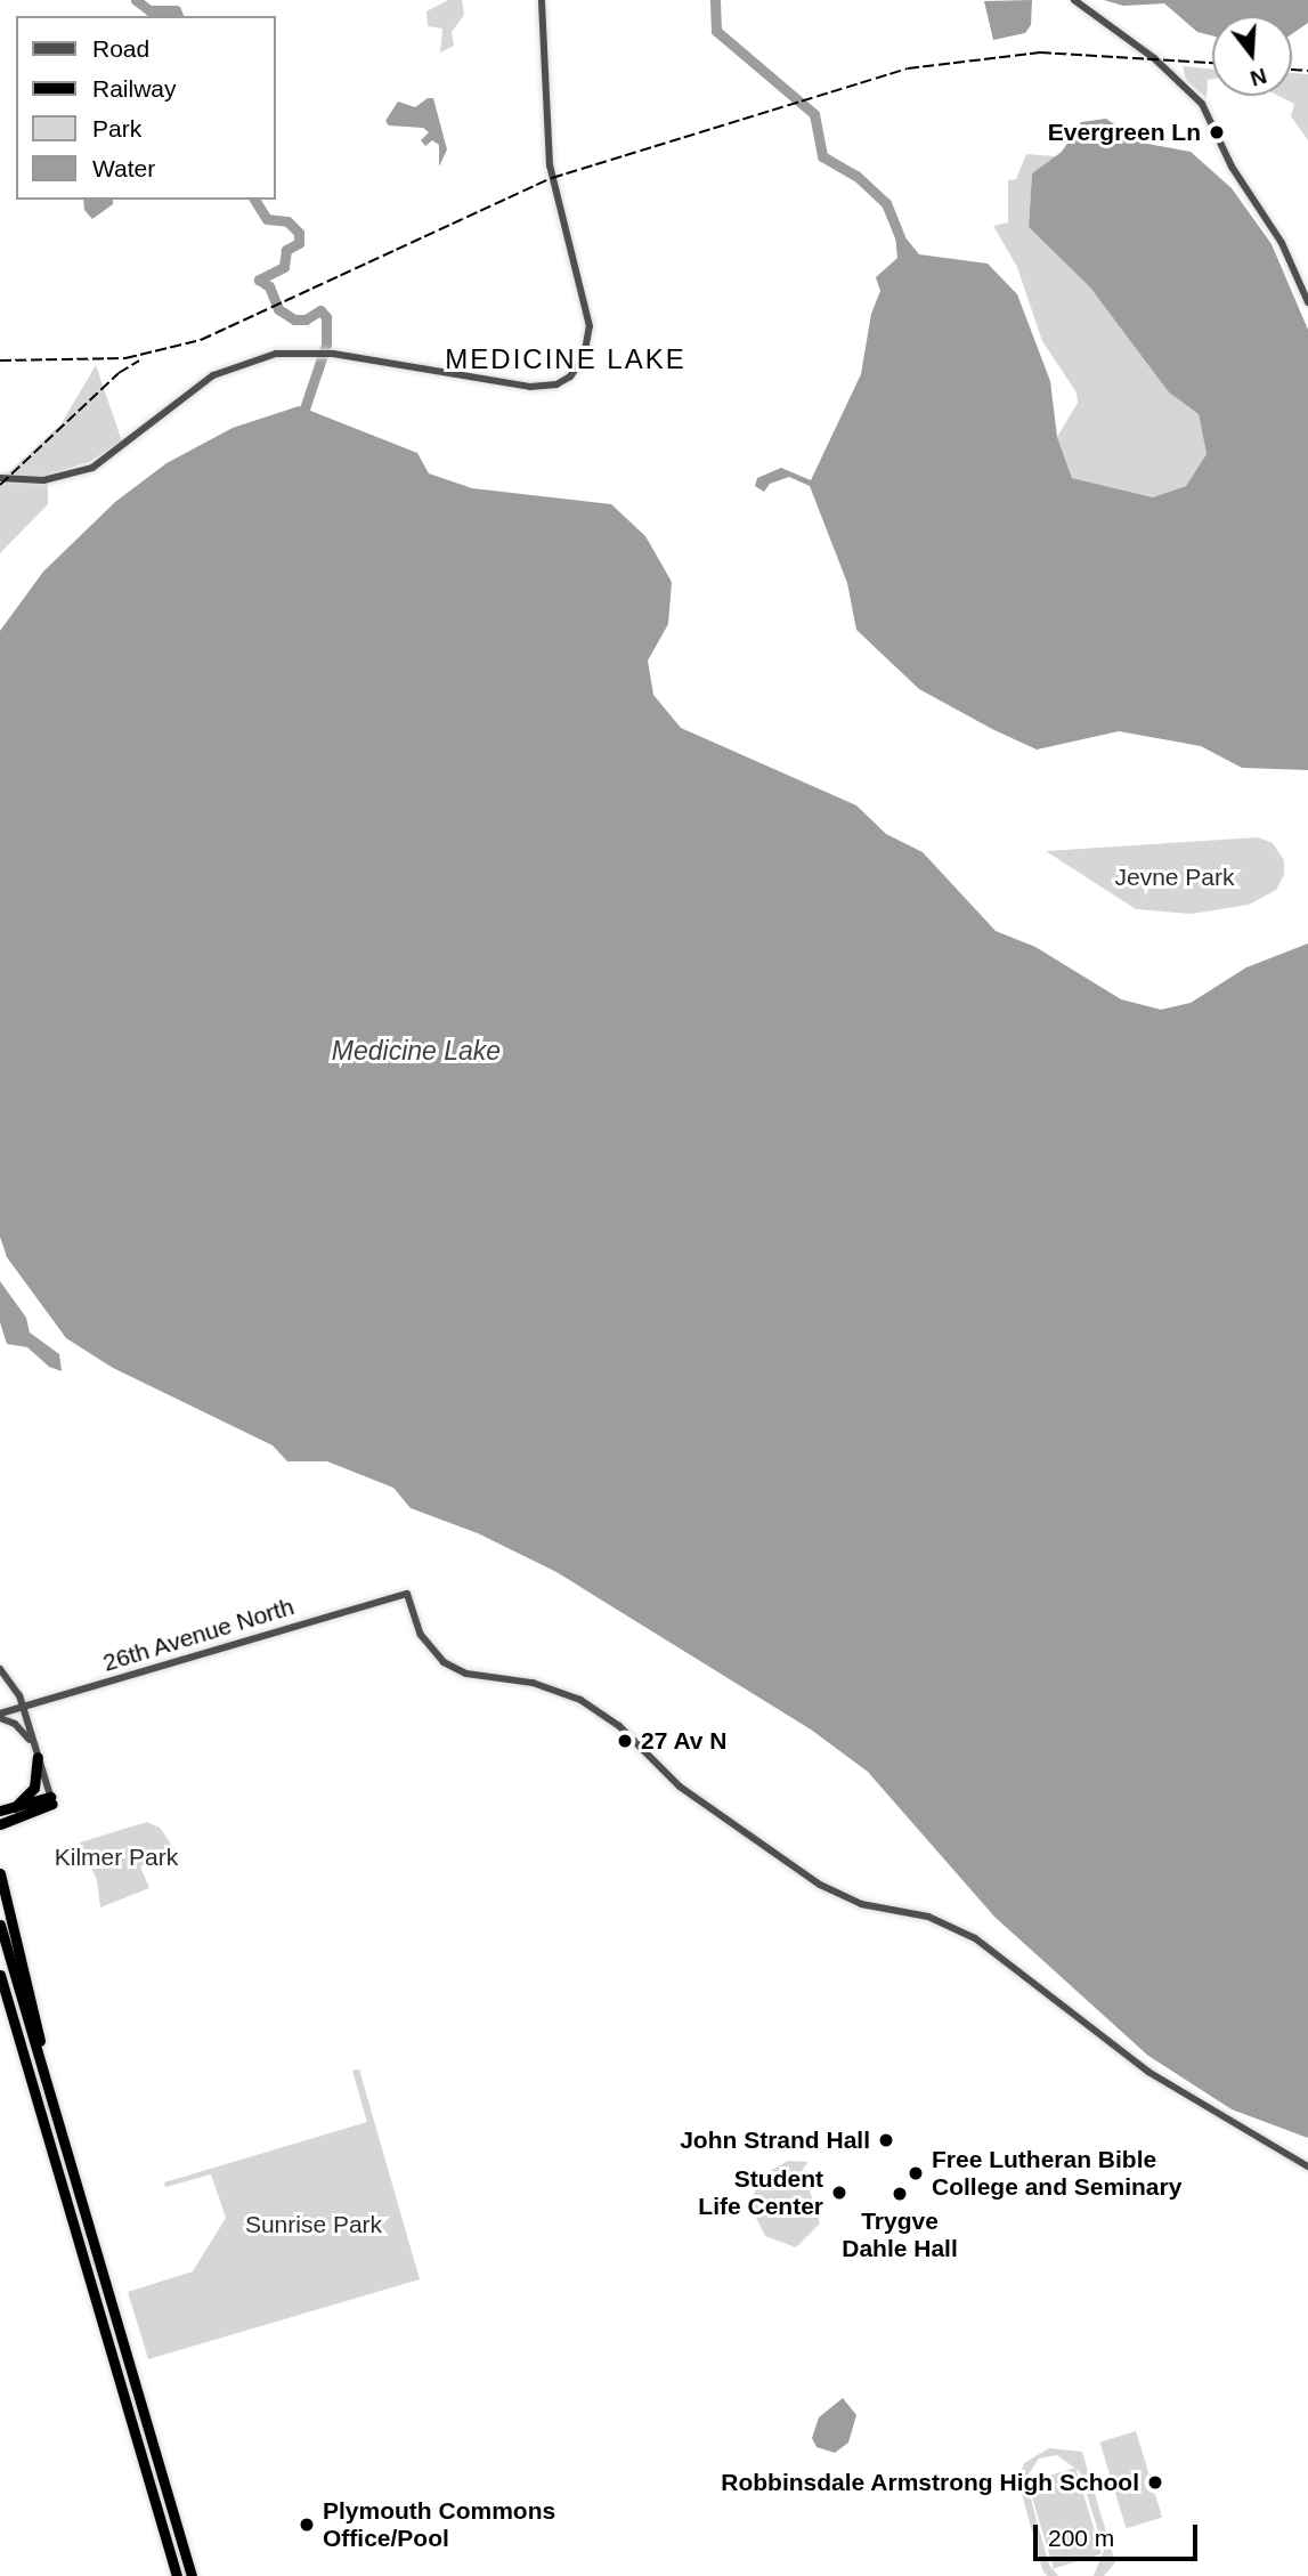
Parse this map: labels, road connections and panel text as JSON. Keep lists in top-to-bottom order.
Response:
{
  "streets": {
    "street": ["26th Avenue North"]
  },
  "districts": ["MEDICINE LAKE"],
  "water": ["Medicine Lake"],
  "parks": ["Jevne Park", "Kilmer Park", "Sunrise Park"],
  "places": [
    "Evergreen Ln",
    "27 Av N",
    "John Strand Hall",
    "Free Lutheran Bible College and Seminary",
    "Student Life Center",
    "Trygve Dahle Hall",
    "Robbinsdale Armstrong High School",
    "Plymouth Commons Office/Pool"
  ],
  "legend": [
    "Road",
    "Railway",
    "Park",
    "Water"
  ],
  "scale_bar": "200 m",
  "north": "bottom"
}
